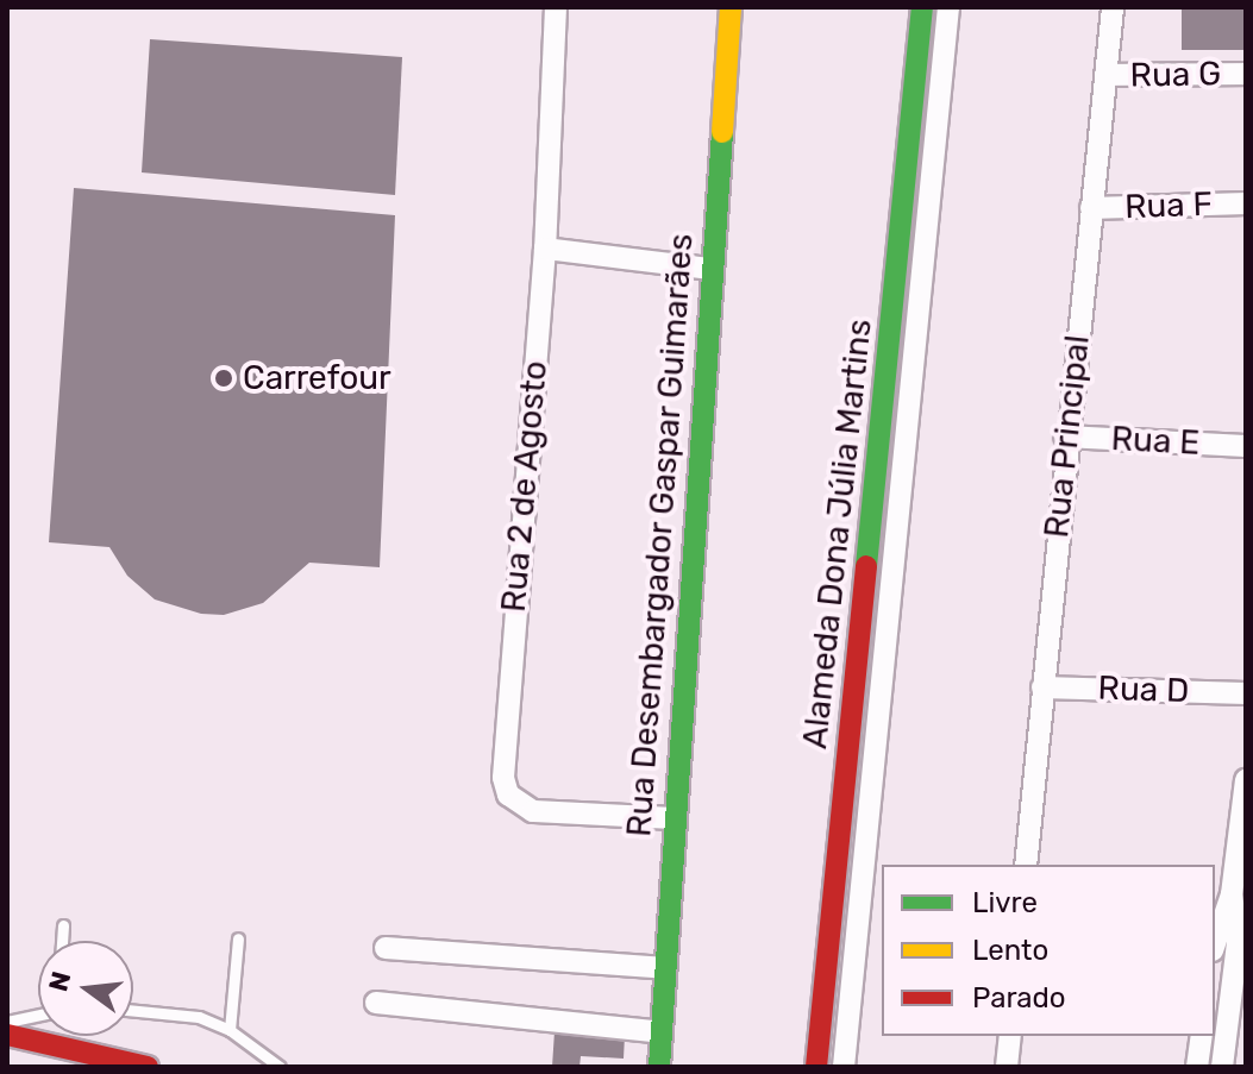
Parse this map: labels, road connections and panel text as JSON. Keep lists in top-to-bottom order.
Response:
{
  "streets": {
    "street": [
      "Rua G",
      "Rua F",
      "Rua Principal",
      "Rua E",
      "Rua 2 de Agosto",
      "Alameda Dona Júlia Martins",
      "Rua Desembargador Gaspar Guimarães",
      "Rua D"
    ]
  },
  "crossings": [
    ["Rua G", "Rua Principal"],
    ["Rua F", "Rua Principal"],
    ["Rua Principal", "Rua E"],
    ["Rua Principal", "Rua D"],
    ["Rua 2 de Agosto", "Rua Desembargador Gaspar Guimarães"]
  ],
  "places": ["Carrefour"],
  "legend": ["Livre", "Lento", "Parado"],
  "north": "left"
}
